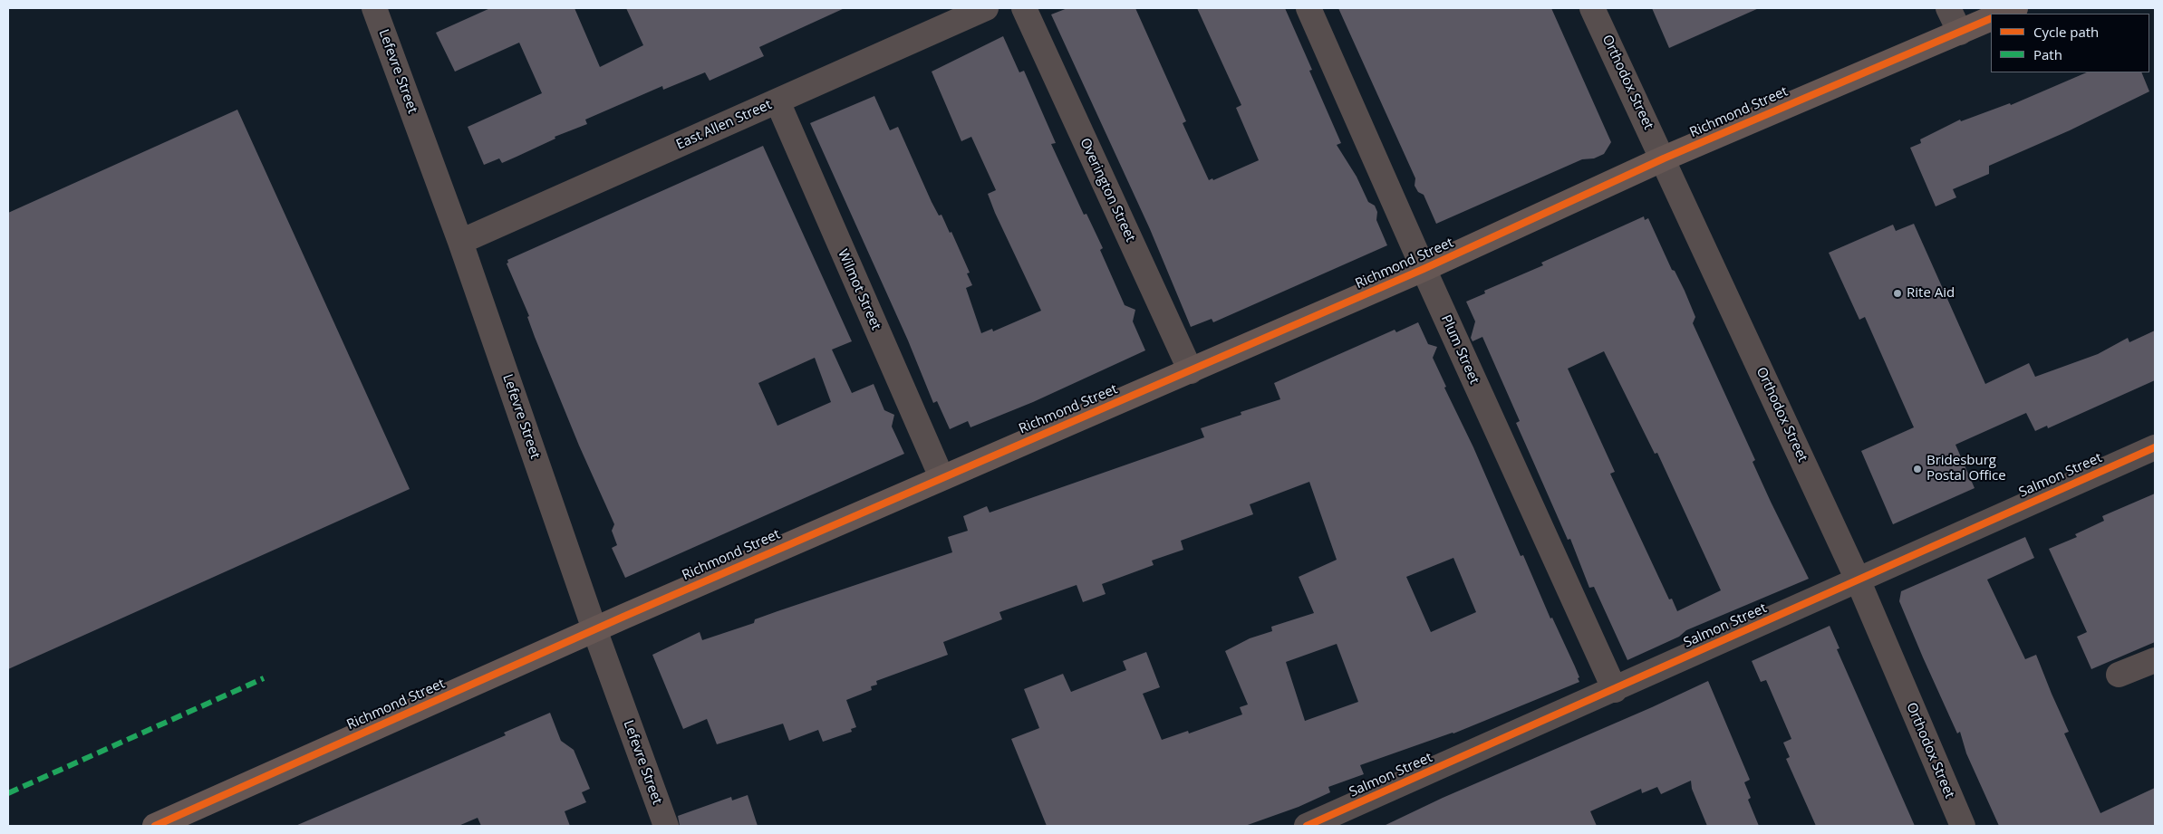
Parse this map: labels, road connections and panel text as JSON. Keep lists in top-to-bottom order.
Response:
{
  "streets": {
    "main road": ["Richmond Street"],
    "street": [
      "Lefevre Street",
      "Orthodox Street",
      "East Allen Street",
      "Overington Street",
      "Wilmot Street",
      "Plum Street",
      "Salmon Street"
    ]
  },
  "crossings": [
    ["Lefevre Street", "Richmond Street"],
    ["Lefevre Street", "East Allen Street"],
    ["Orthodox Street", "Richmond Street"],
    ["Orthodox Street", "Salmon Street"],
    ["Richmond Street", "Overington Street"],
    ["Richmond Street", "Wilmot Street"],
    ["Richmond Street", "Plum Street"],
    ["East Allen Street", "Wilmot Street"],
    ["Plum Street", "Salmon Street"]
  ],
  "places": ["Rite Aid", "Bridesburg Postal Office"],
  "legend": ["Cycle path", "Path"]
}
